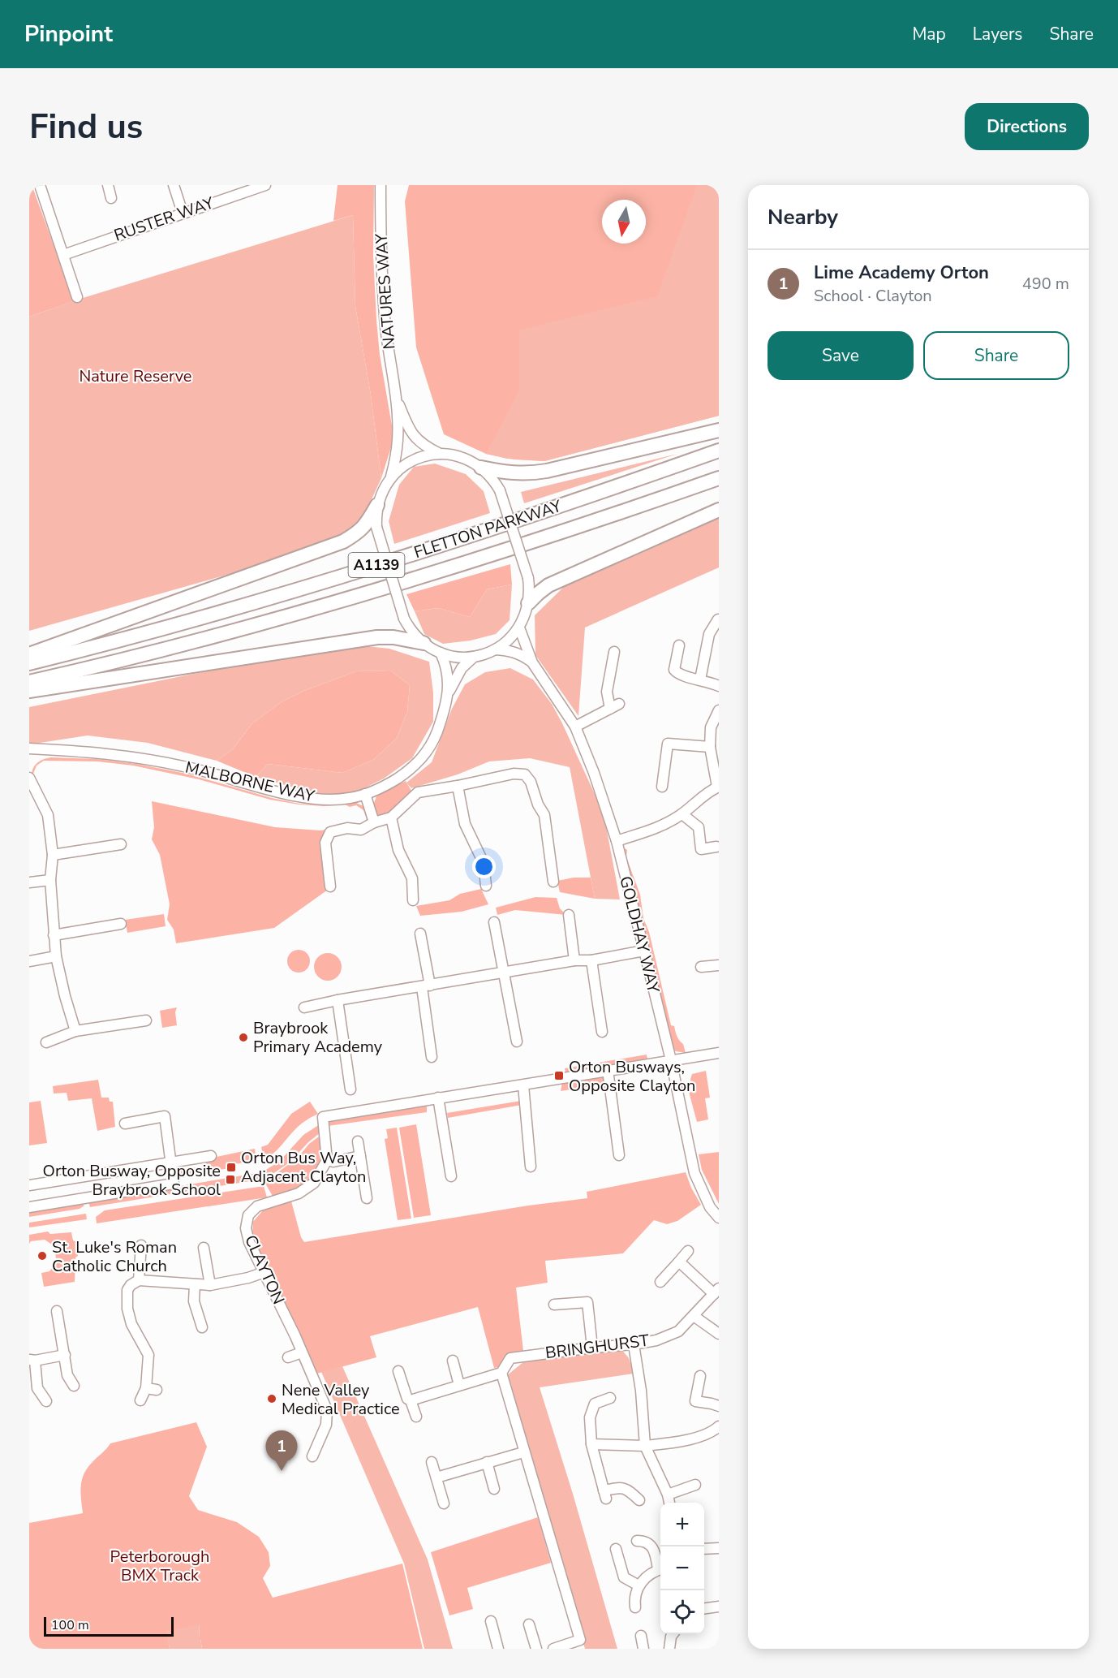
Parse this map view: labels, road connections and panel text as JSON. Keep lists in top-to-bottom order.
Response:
{
  "streets": {
    "highway": ["FLETTON PARKWAY", "A1139"],
    "street": [
      "RUSTER WAY",
      "NATURES WAY",
      "MALBORNE WAY",
      "GOLDHAY WAY",
      "CLAYTON",
      "BRINGHURST"
    ]
  },
  "parks": ["Nature Reserve", "Peterborough BMX Track"],
  "places": {
    "other": ["Braybrook Primary Academy", "St. Luke's Roman Catholic Church", "Nene Valley Medical Practice"],
    "transit": ["Orton Busways, Opposite Clayton", "Orton Bus Way, Adjacent Clayton", "Orton Busway, Opposite Braybrook School"]
  },
  "scale_bar": "100 m",
  "north": "bottom",
  "page": {
    "header": "Pinpoint",
    "nav": ["Map", "Layers", "Share"],
    "buttons": [
      "Directions",
      ["Save", "Share"]
    ],
    "title": "Find us",
    "heading": "Nearby",
    "list": [
      {
        "mark": "1",
        "name": "Lime Academy Orton",
        "note": "School · Clayton",
        "value": "490 m"
      }
    ],
    "pins": "1",
    "map_buttons": ["+", "−"],
    "scale": "100 m"
  }
}
